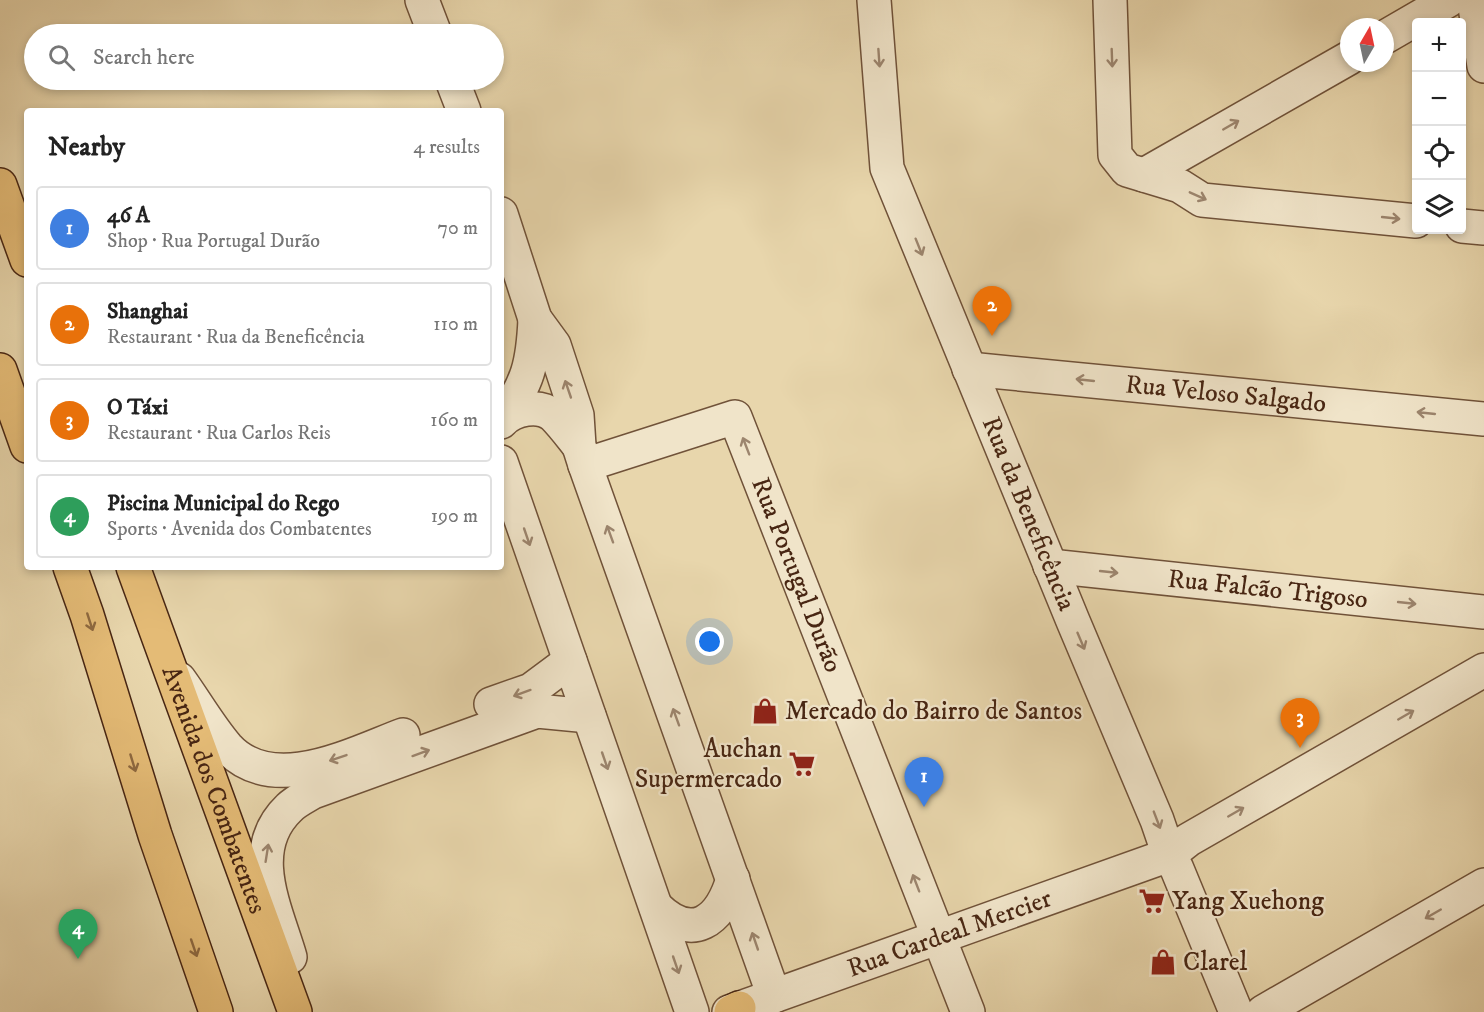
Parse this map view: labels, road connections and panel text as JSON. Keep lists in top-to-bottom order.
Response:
{
  "streets": {
    "main road": ["Avenida dos Combatentes"],
    "street": [
      "Rua Veloso Salgado",
      "Rua da Beneficência",
      "Rua Portugal Durão",
      "Rua Falcão Trigoso",
      "Rua Cardeal Mercier"
    ]
  },
  "crossings": [
    ["Rua Veloso Salgado", "Rua da Beneficência"],
    ["Rua da Beneficência", "Rua Falcão Trigoso"],
    ["Rua da Beneficência", "Rua Cardeal Mercier"],
    ["Rua Portugal Durão", "Rua Cardeal Mercier"]
  ],
  "one_way": ["Rua da Beneficência", "Rua Falcão Trigoso"],
  "places": {
    "shop": ["Mercado do Bairro de Santos", "Clarel"],
    "supermarket": ["Auchan Supermercado", "Yang Xuehong"]
  },
  "north": "top",
  "page": {
    "map_buttons": ["+", "−"],
    "search": "Search here",
    "heading": ["Nearby", "4 results"],
    "list": [
      {
        "mark": "1",
        "name": "46 A",
        "note": "Shop · Rua Portugal Durão",
        "value": "70 m"
      },
      {
        "mark": "2",
        "name": "Shanghai",
        "note": "Restaurant · Rua da Beneficência",
        "value": "110 m"
      },
      {
        "mark": "3",
        "name": "O Táxi",
        "note": "Restaurant · Rua Carlos Reis",
        "value": "160 m"
      },
      {
        "mark": "4",
        "name": "Piscina Municipal do Rego",
        "note": "Sports · Avenida dos Combatentes",
        "value": "190 m"
      }
    ],
    "pins": [
      "2",
      "3",
      "1",
      "4"
    ]
  }
}
